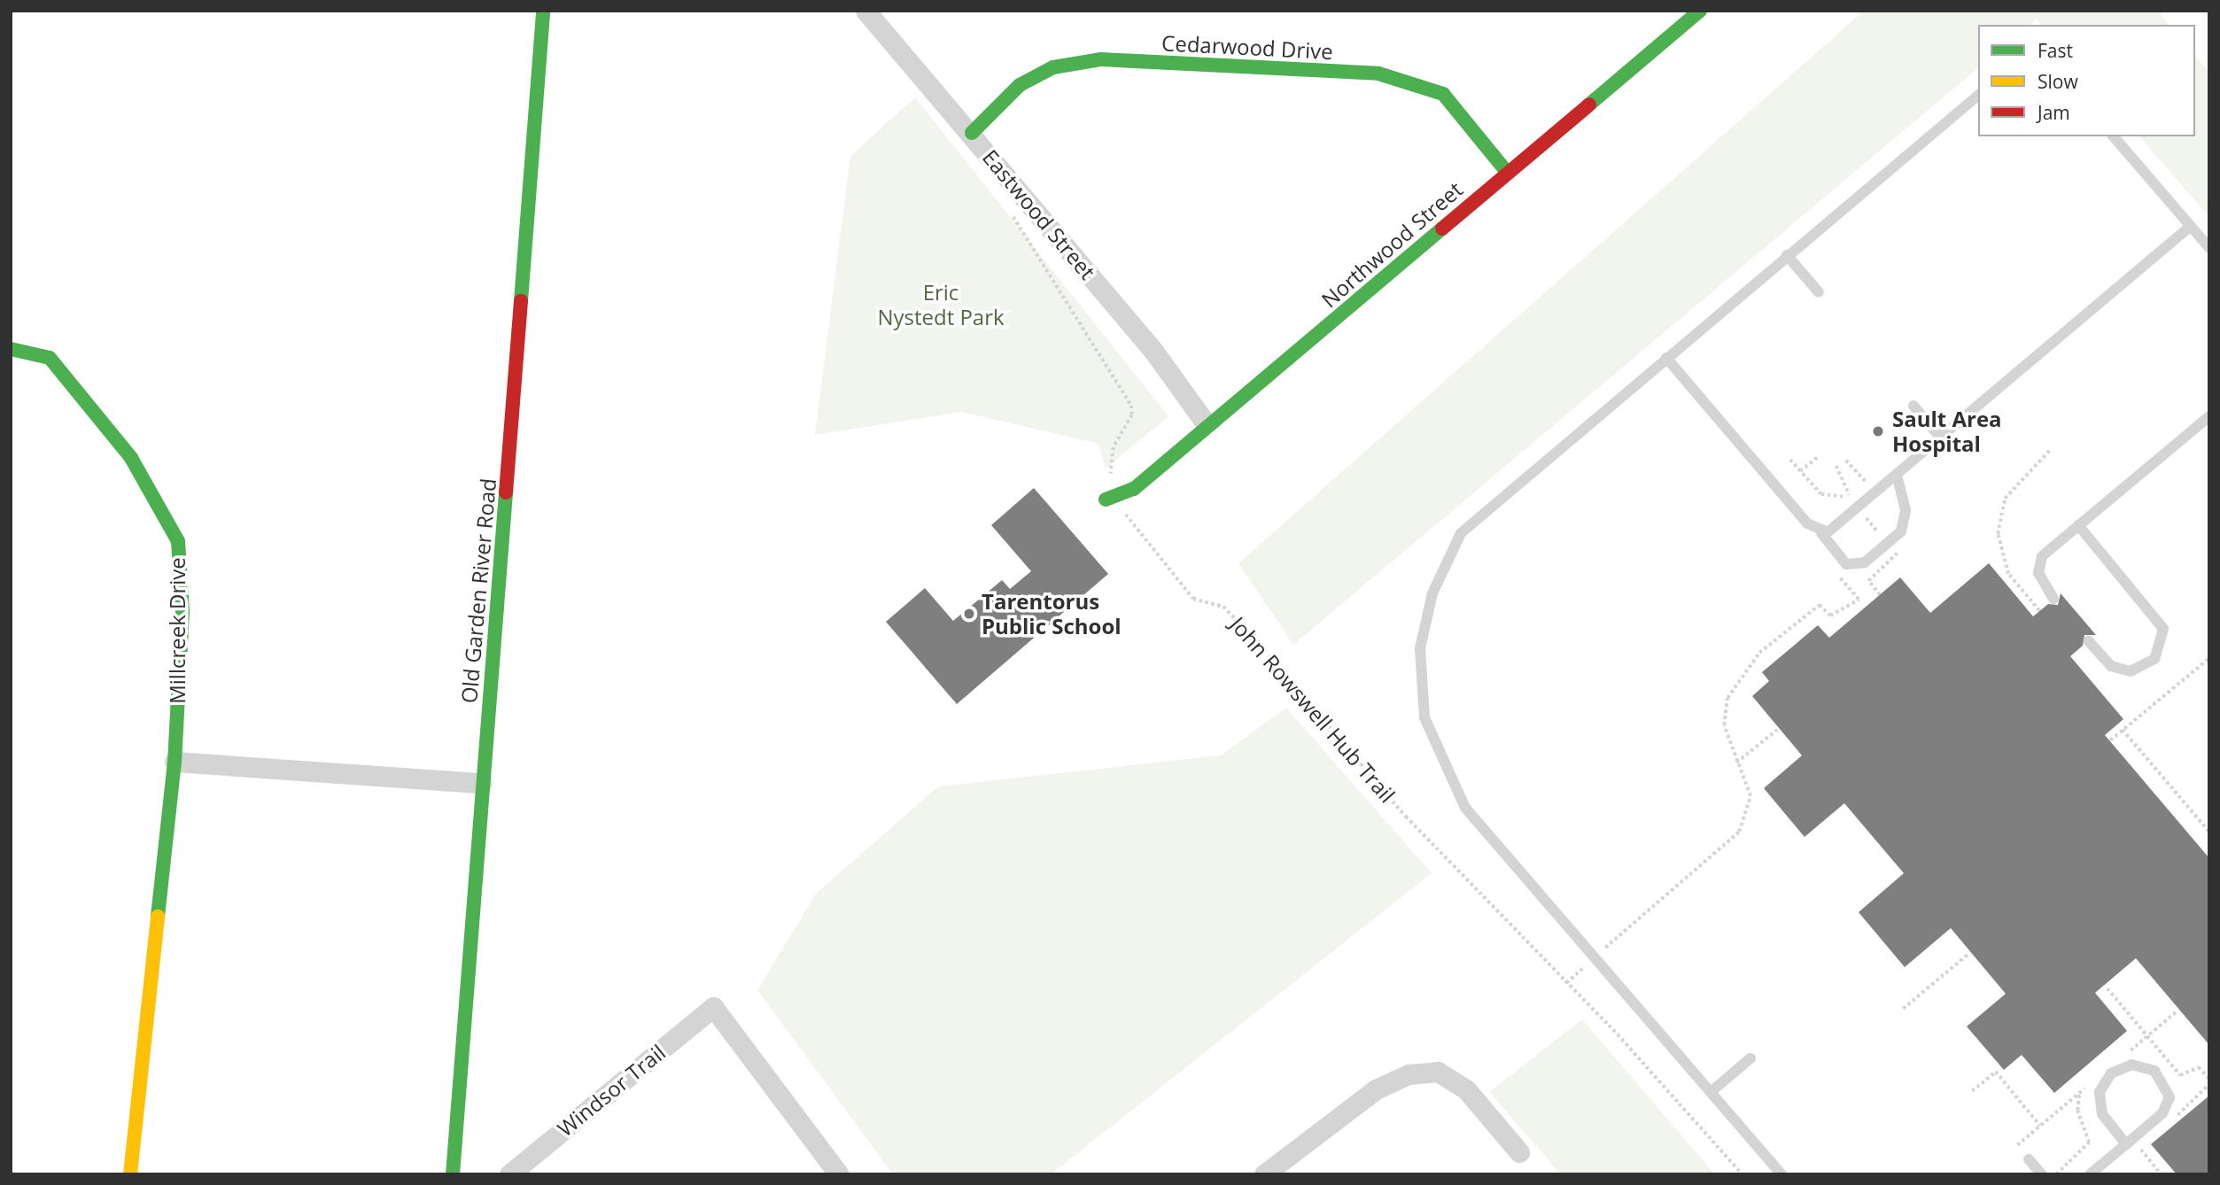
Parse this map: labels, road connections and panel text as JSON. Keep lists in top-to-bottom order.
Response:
{
  "streets": {
    "street": [
      "Cedarwood Drive",
      "Eastwood Street",
      "Northwood Street",
      "Old Garden River Road",
      "Millcreek Drive",
      "Windsor Trail"
    ],
    "path": ["John Rowswell Hub Trail"]
  },
  "crossings": [
    ["Cedarwood Drive", "Eastwood Street"],
    ["Cedarwood Drive", "Northwood Street"],
    ["Eastwood Street", "Northwood Street"],
    ["Northwood Street", "John Rowswell Hub Trail"]
  ],
  "parks": ["Eric Nystedt Park"],
  "places": ["Sault Area Hospital", "Tarentorus Public School"],
  "legend": ["Fast", "Slow", "Jam"]
}
